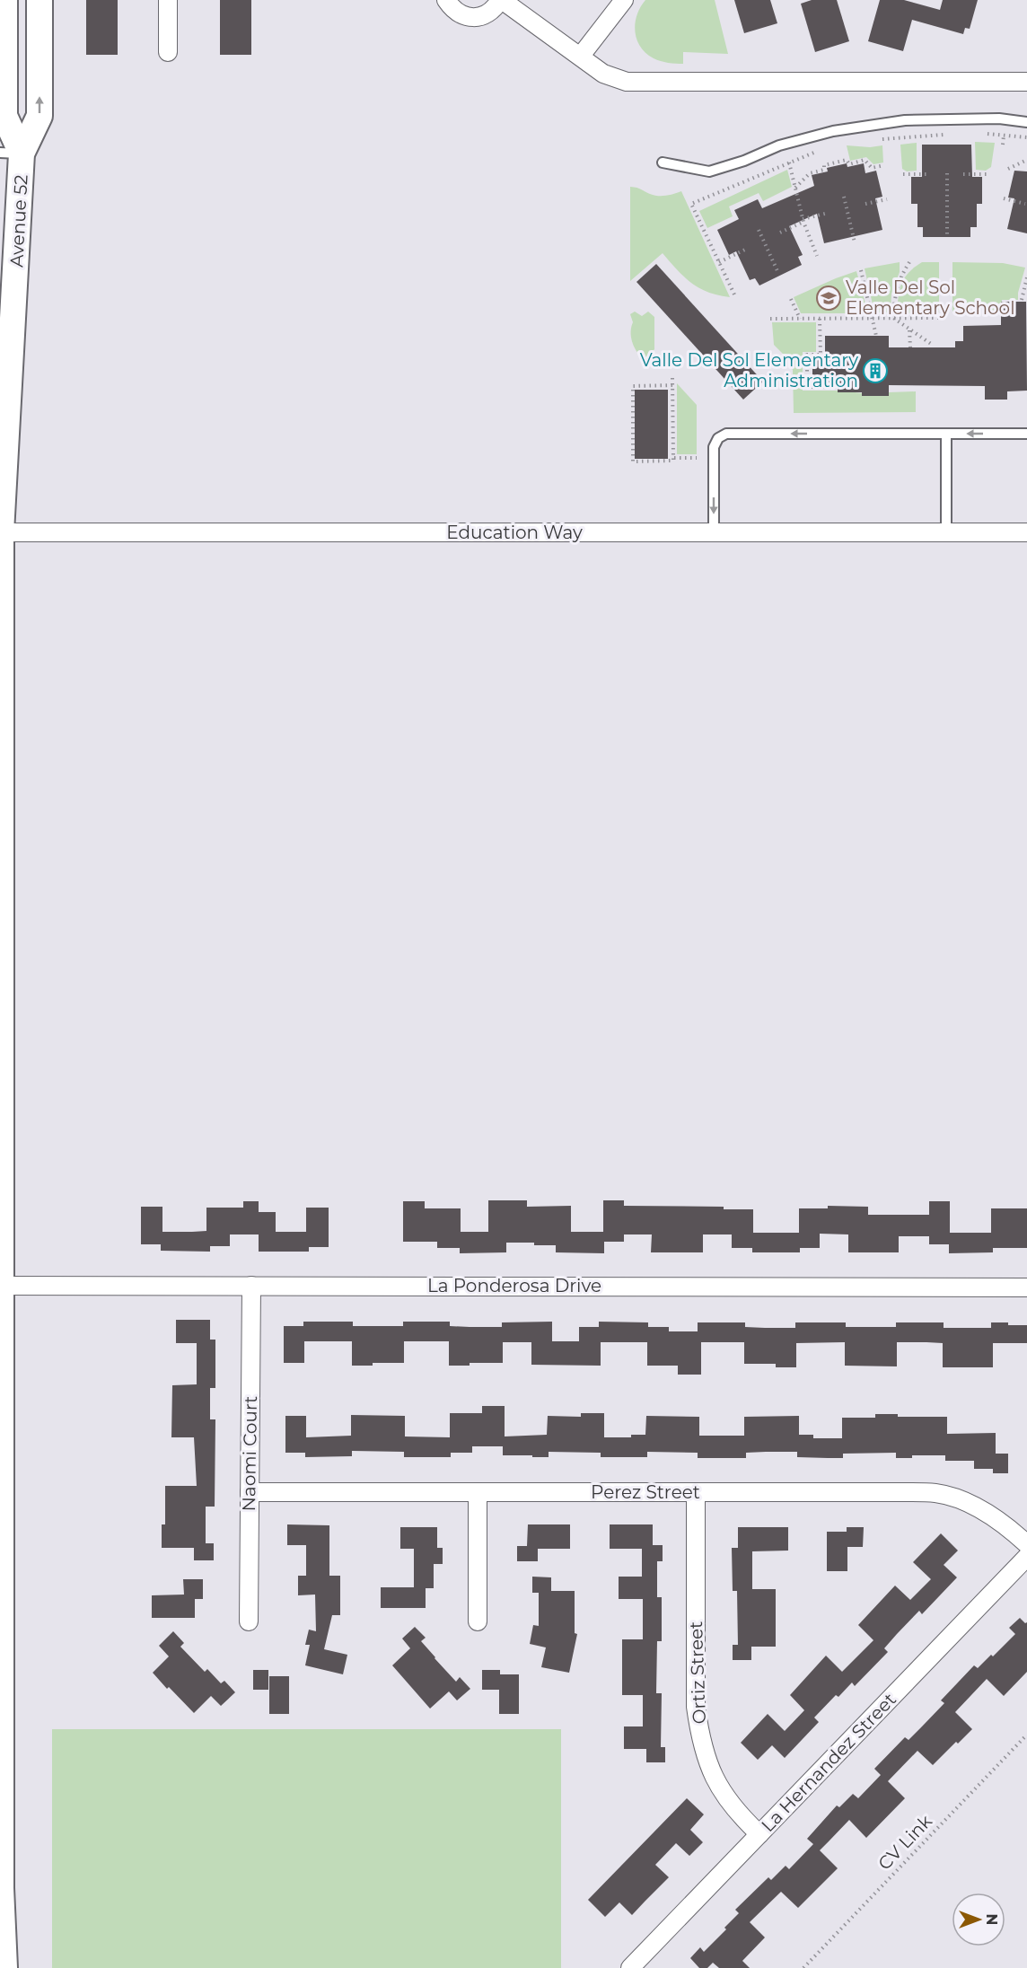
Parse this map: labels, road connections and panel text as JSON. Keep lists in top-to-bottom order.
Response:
{
  "streets": {
    "main road": ["Avenue 52"],
    "street": [
      "Education Way",
      "La Ponderosa Drive",
      "Naomi Court",
      "Perez Street",
      "Ortiz Street",
      "La Hernandez Street"
    ],
    "path": ["CV Link"]
  },
  "crossings": [
    ["Avenue 52", "Education Way"],
    ["Avenue 52", "La Ponderosa Drive"],
    ["La Ponderosa Drive", "Naomi Court"],
    ["Naomi Court", "Perez Street"],
    ["Perez Street", "Ortiz Street"],
    ["Ortiz Street", "La Hernandez Street"]
  ],
  "places": {
    "school or university": ["Valle Del Sol Elementary School"],
    "building": ["Valle Del Sol Elementary Administration"]
  },
  "north": "right"
}
